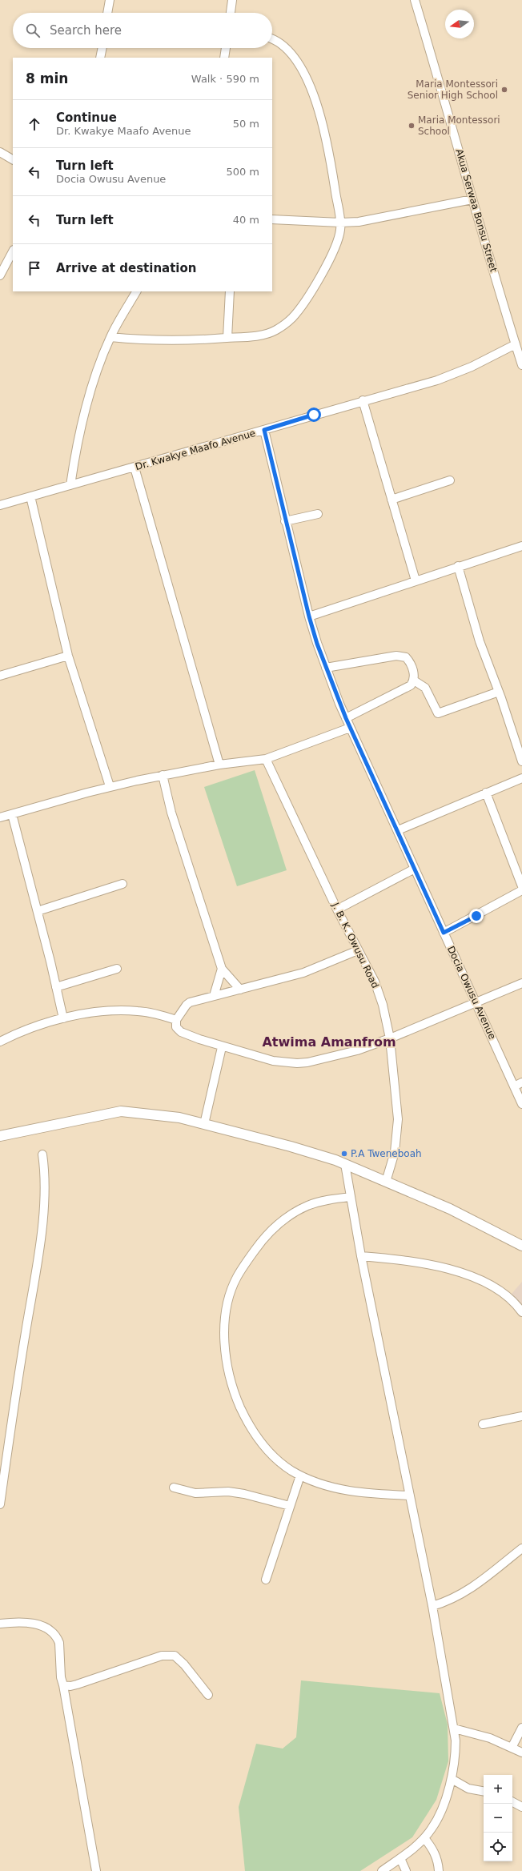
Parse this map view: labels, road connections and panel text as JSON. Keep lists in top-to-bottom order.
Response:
{
  "streets": {
    "street": [
      "Akua Serwaa Bonsu Street",
      "Dr. Kwakye Maafo Avenue",
      "J. B. K. Owusu Road",
      "Docia Owusu Avenue"
    ]
  },
  "crossings": [
    ["Akua Serwaa Bonsu Street", "Dr. Kwakye Maafo Avenue"],
    ["Dr. Kwakye Maafo Avenue", "Docia Owusu Avenue"]
  ],
  "districts": ["Atwima Amanfrom"],
  "places": ["Maria Montessori Senior High School", "Maria Montessori School", "P.A Tweneboah"],
  "north": "left",
  "page": {
    "search": "Search here",
    "heading": ["8 min", "Walk · 590 m"],
    "list": [
      ["Continue", "Dr. Kwakye Maafo Avenue", "50 m"],
      ["Turn left", "Docia Owusu Avenue", "500 m"],
      ["Turn left", "40 m"],
      "Arrive at destination"
    ],
    "map_buttons": ["+", "−"]
  }
}
